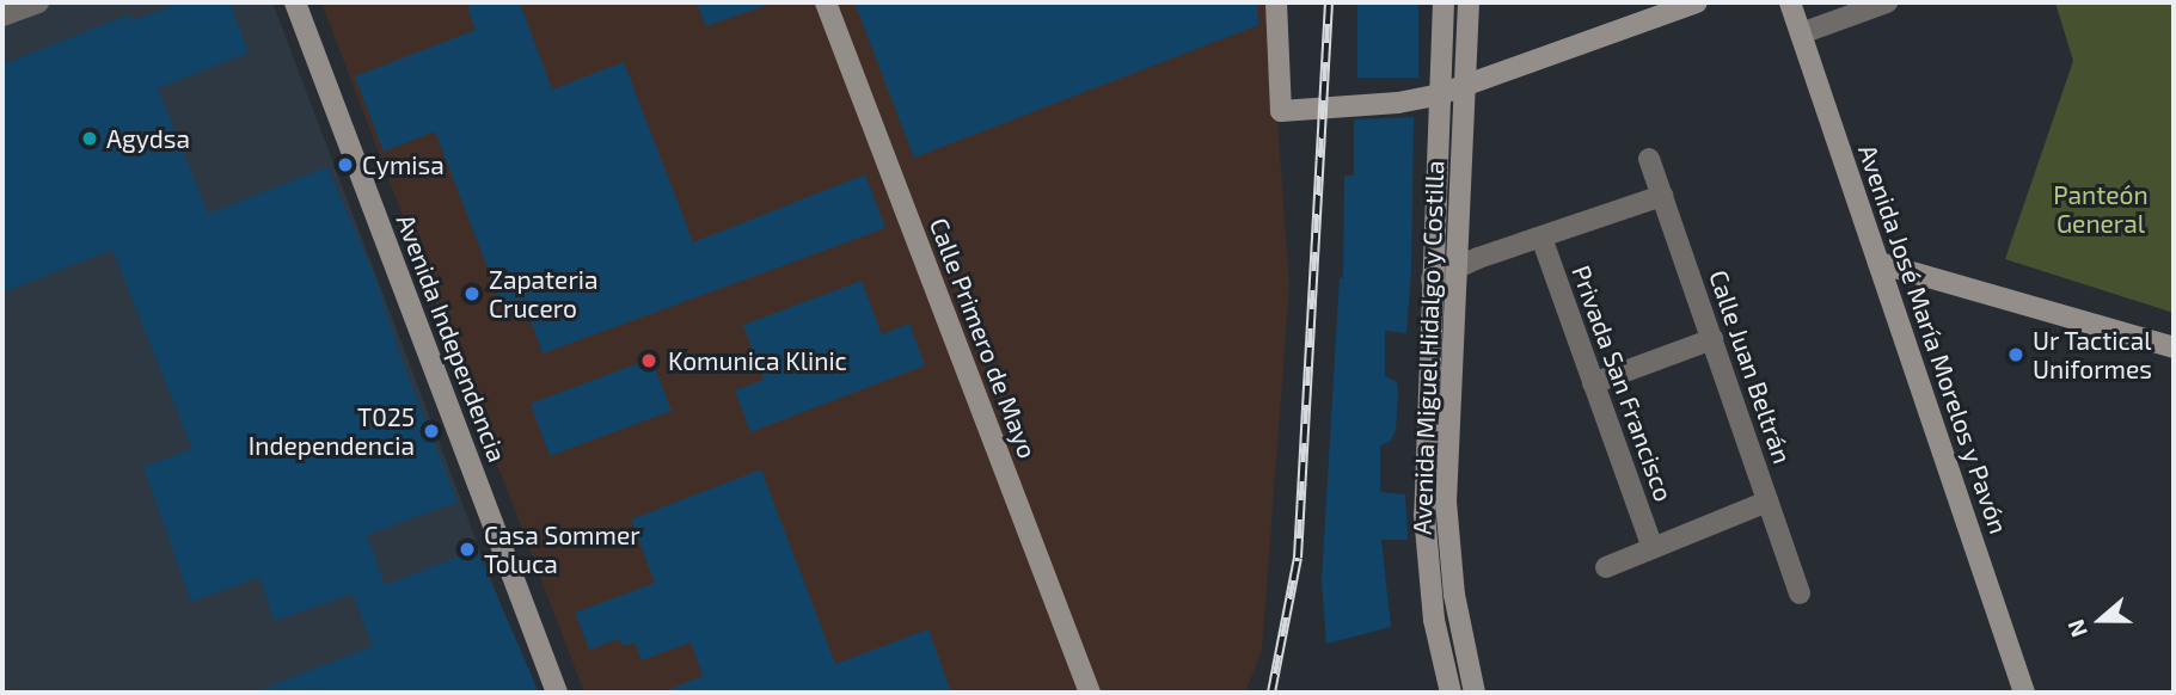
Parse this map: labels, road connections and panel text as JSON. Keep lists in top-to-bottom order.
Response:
{
  "streets": {
    "main road": [
      "Avenida Independencia",
      "Calle Primero de Mayo",
      "Avenida José María Morelos y Pavón",
      "Avenida Miguel Hidalgo y Costilla"
    ],
    "street": ["Calle Juan Beltrán", "Privada San Francisco"]
  },
  "parks": ["Panteón General"],
  "places": [
    "Agydsa",
    "Cymisa",
    "Zapateria Crucero",
    "Ur Tactical Uniformes",
    "Komunica Klinic",
    "T025 Independencia",
    "Casa Sommer Toluca"
  ],
  "north": "left"
}
